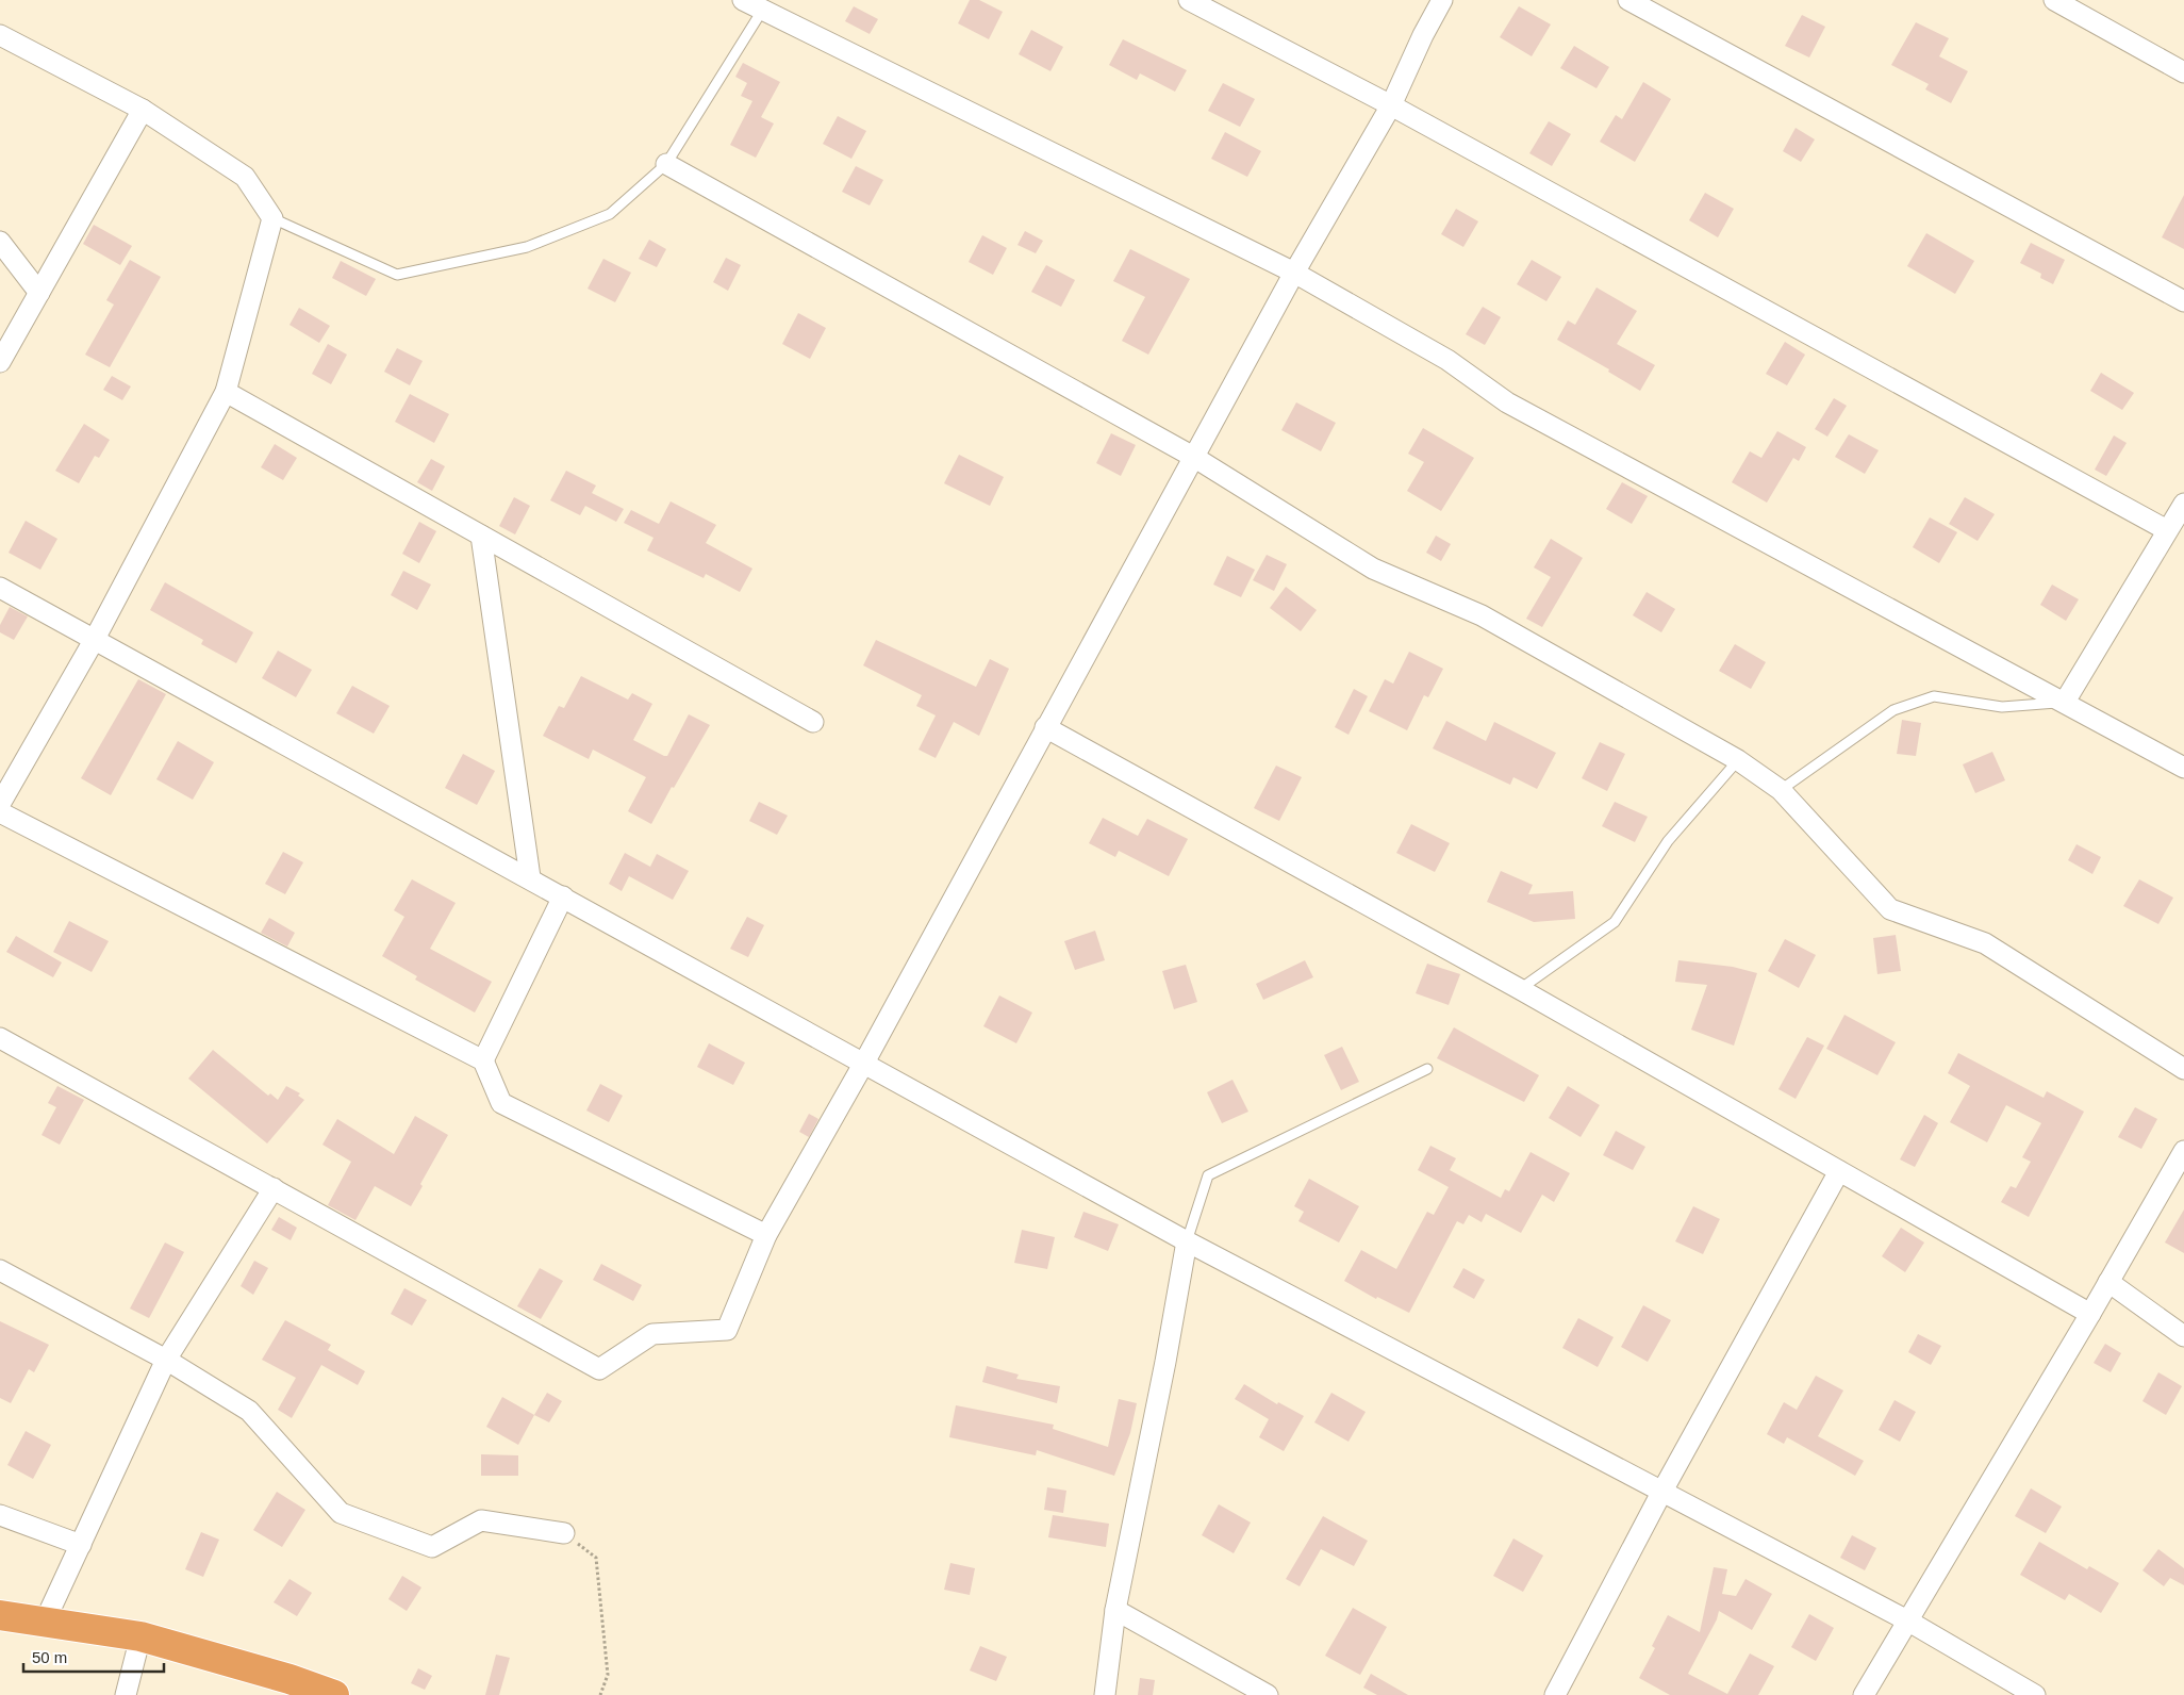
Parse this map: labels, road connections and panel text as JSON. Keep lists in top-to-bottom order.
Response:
{
  "scale_bar": "50 m"
}
